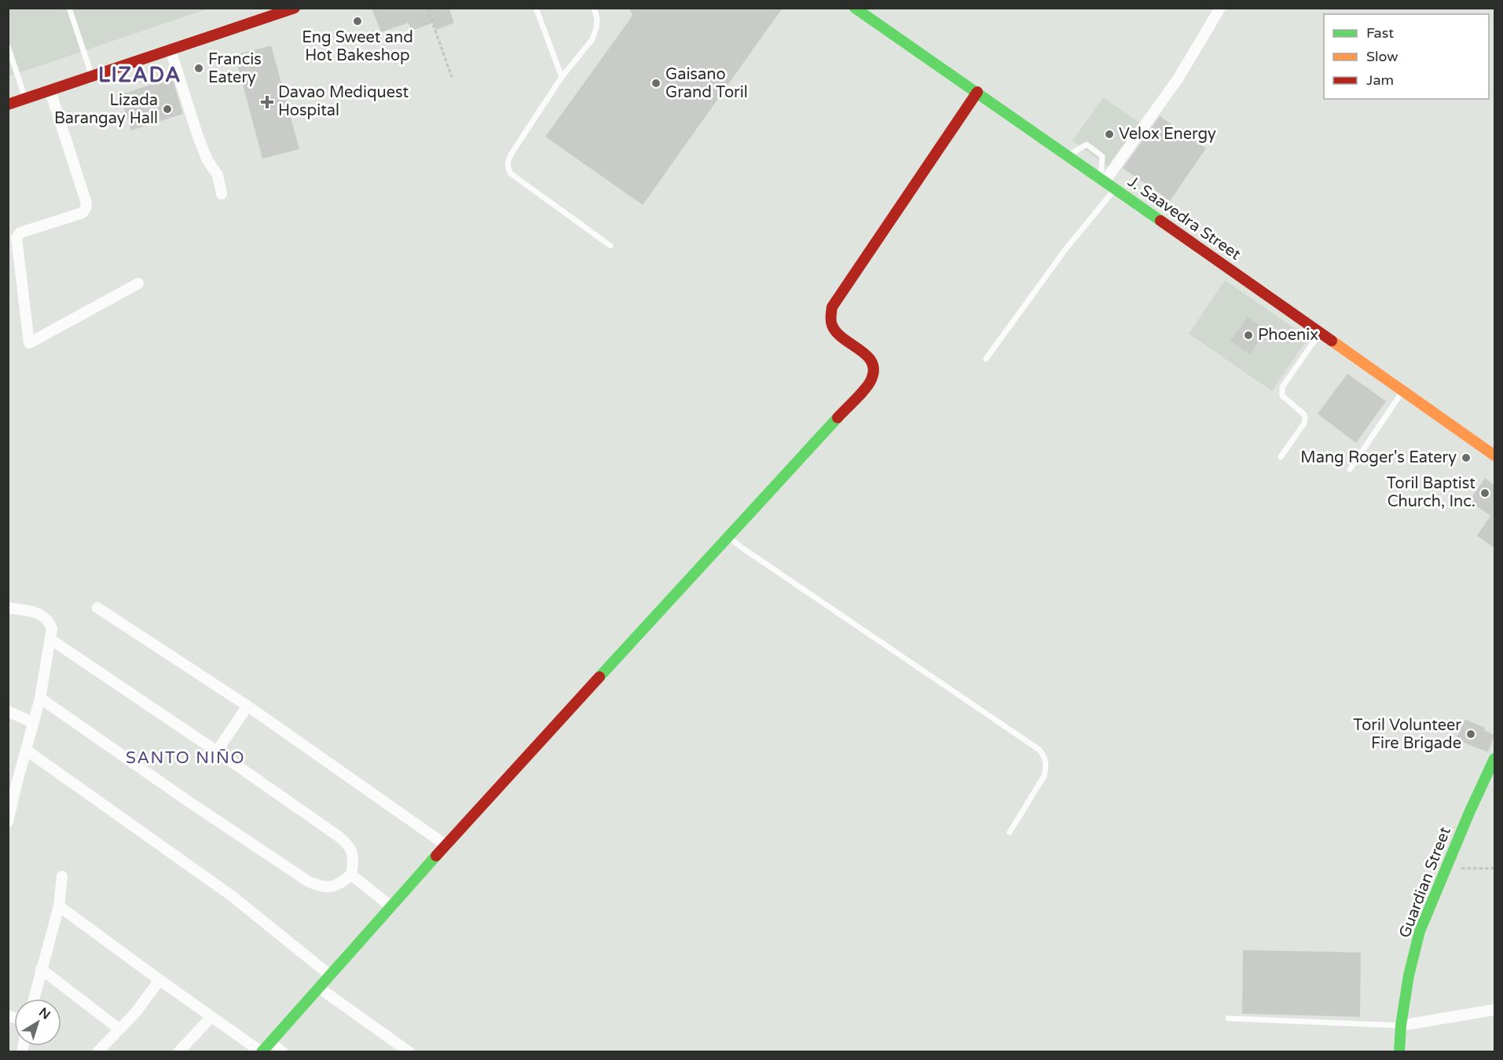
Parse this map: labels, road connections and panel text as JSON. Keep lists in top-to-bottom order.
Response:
{
  "streets": {
    "main road": ["J. Saavedra Street", "Guardian Street"]
  },
  "districts": ["LIZADA", "SANTO NIÑO"],
  "places": {
    "other": [
      "Eng Sweet and Hot Bakeshop",
      "Francis Eatery",
      "Gaisano Grand Toril",
      "Lizada Barangay Hall",
      "Velox Energy",
      "Phoenix",
      "Mang Roger's Eatery",
      "Toril Baptist Church, Inc.",
      "Toril Volunteer Fire Brigade"
    ],
    "health": ["Davao Mediquest Hospital"]
  },
  "legend": ["Fast", "Slow", "Jam"],
  "north": "top right"
}
